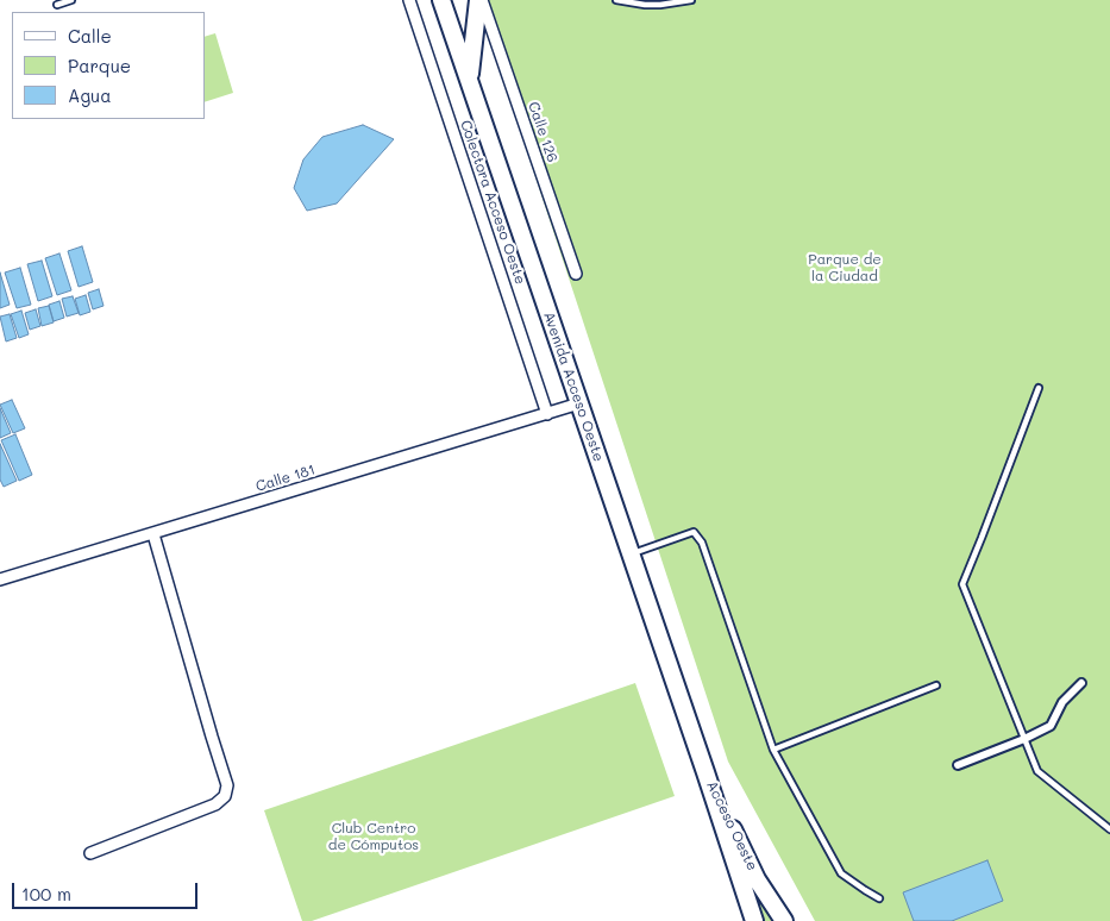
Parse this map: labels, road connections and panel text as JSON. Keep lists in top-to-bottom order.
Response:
{
  "streets": {
    "highway": ["Avenida Acceso Oeste", "Acceso Oeste"],
    "street": ["Calle 126", "Colectora Acceso Oeste", "Calle 181"]
  },
  "crossings": [
    ["Colectora Acceso Oeste", "Calle 181"],
    ["Avenida Acceso Oeste", "Calle 181"],
    ["Avenida Acceso Oeste", "Acceso Oeste"]
  ],
  "parks": ["Parque de la Ciudad", "Club Centro de Cómputos"],
  "legend": ["Calle", "Parque", "Agua"],
  "scale_bar": "100 m"
}
